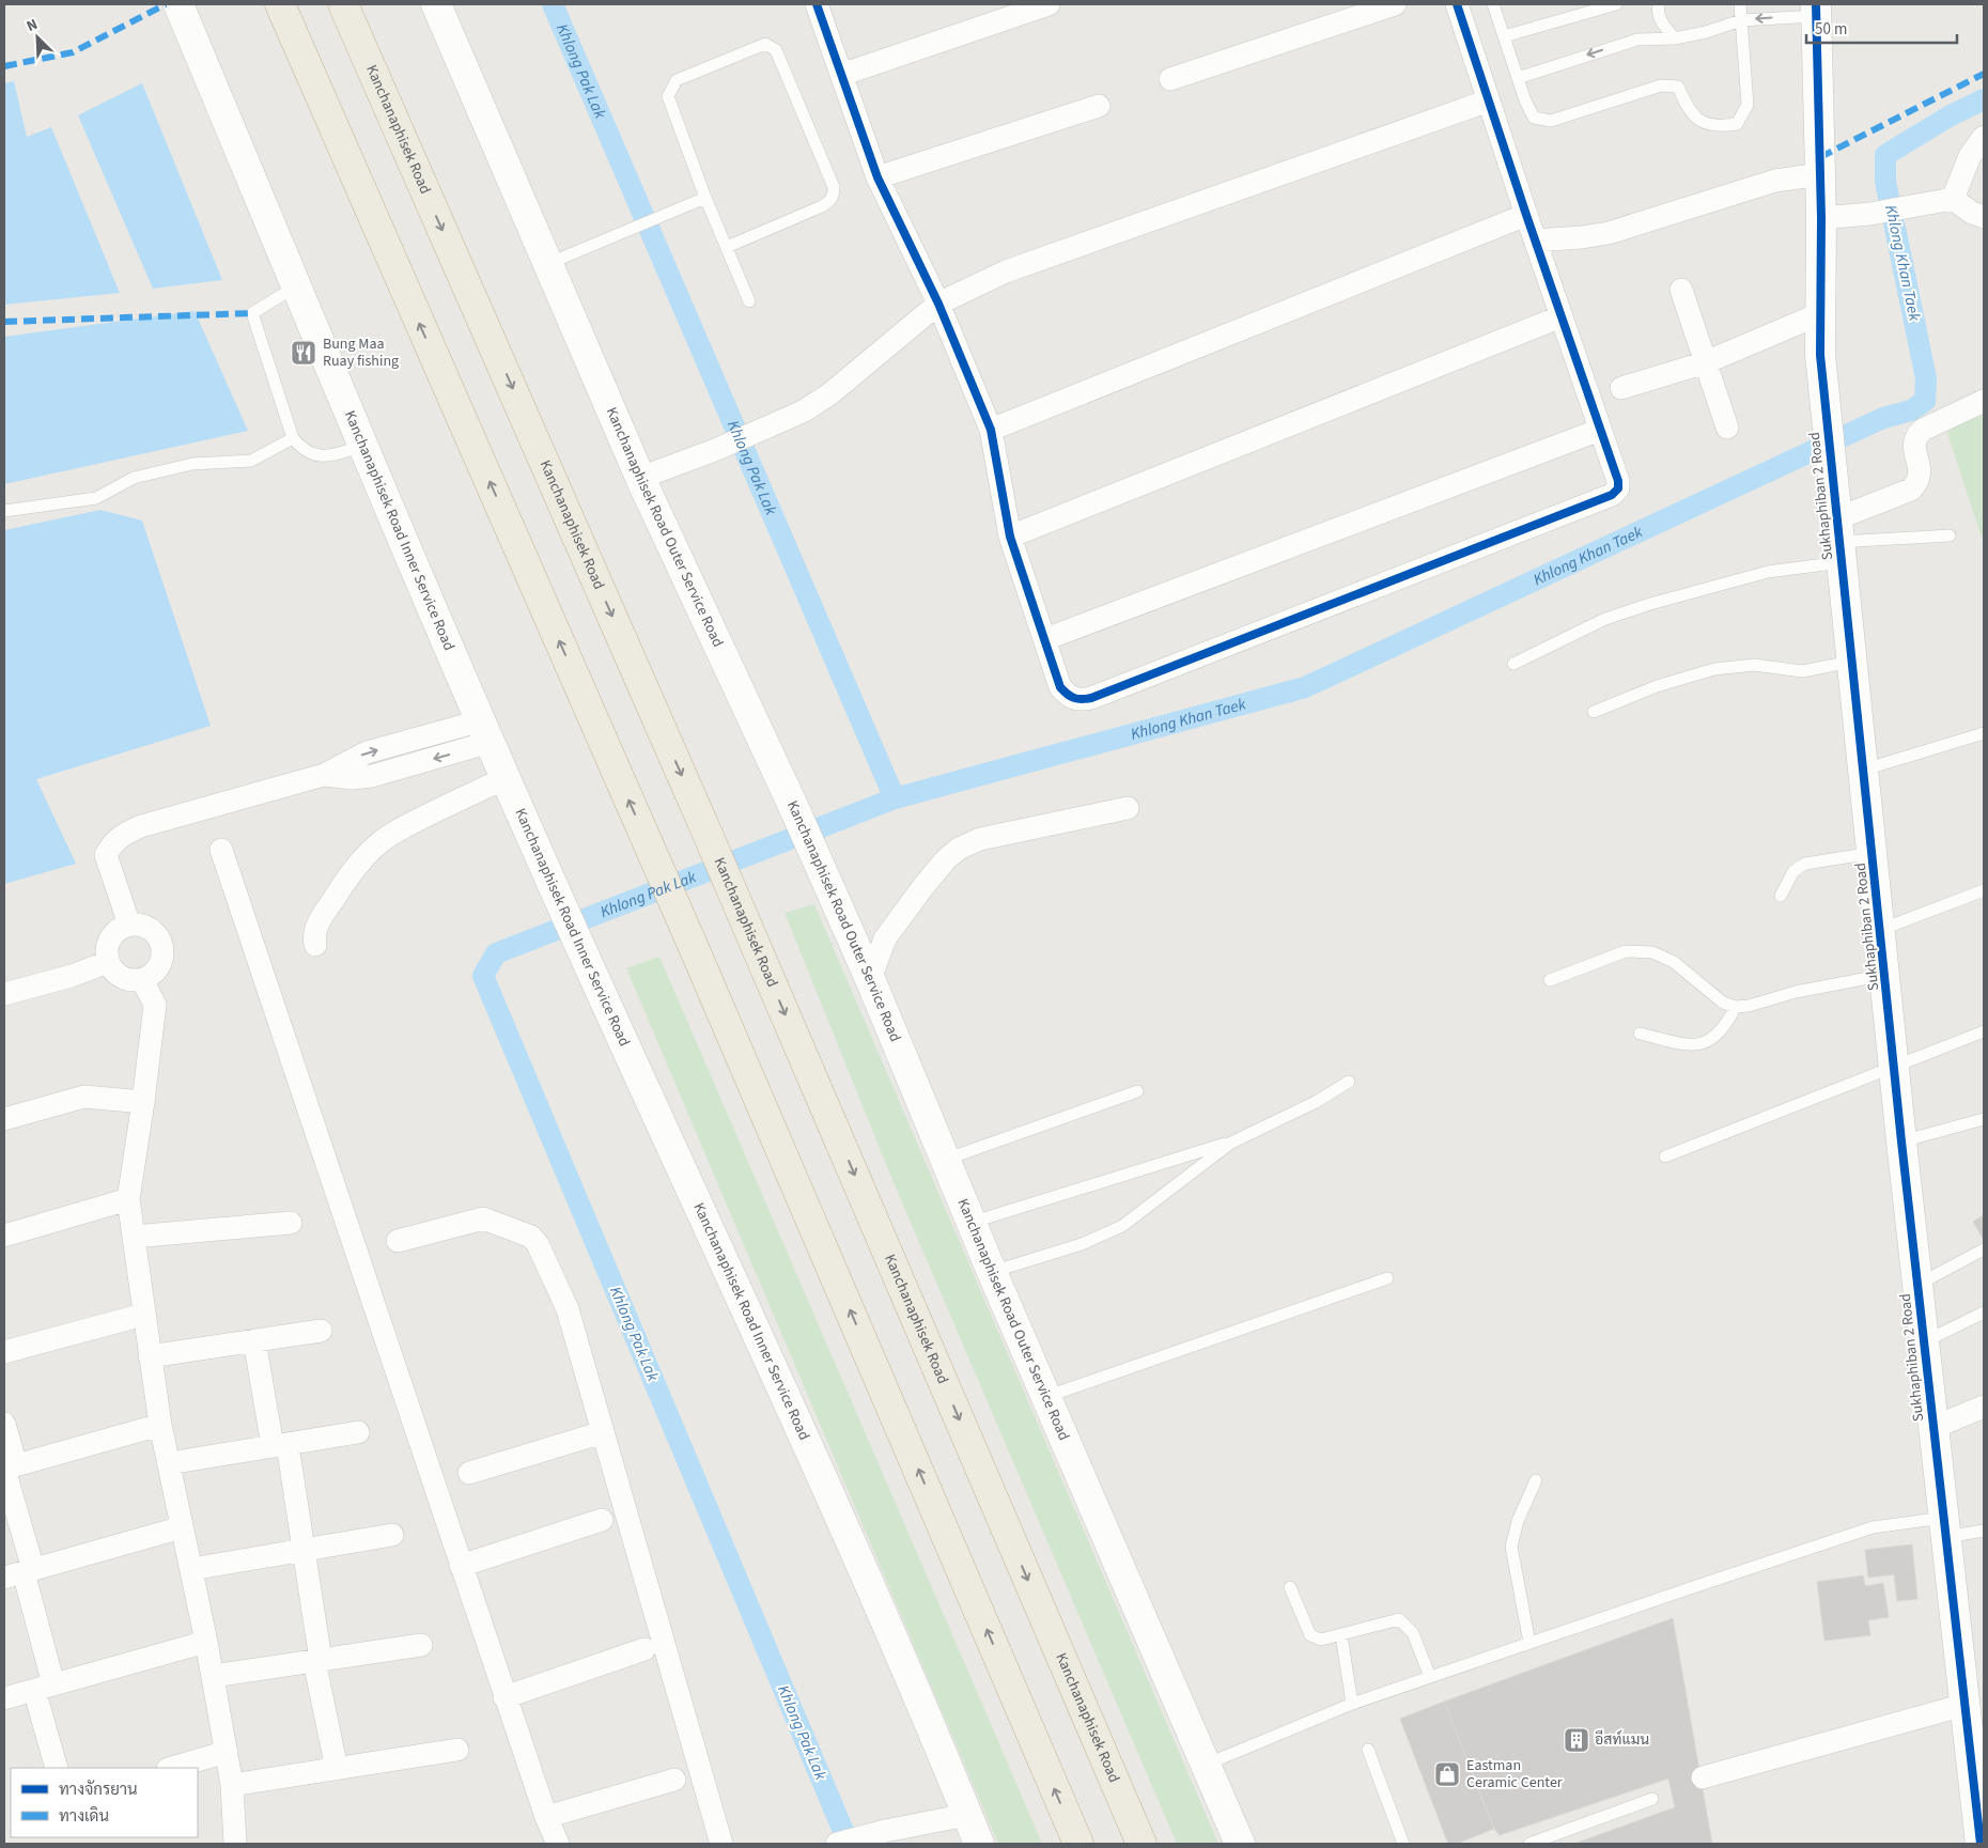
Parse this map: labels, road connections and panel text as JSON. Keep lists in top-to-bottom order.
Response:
{
  "streets": {
    "highway": ["Kanchanaphisek Road"],
    "main road": ["Sukhaphiban 2 Road", "Kanchanaphisek Road Outer Service Road", "Kanchanaphisek Road Inner Service Road"]
  },
  "water": ["Khlong Pak Lak", "Khlong Khan Taek"],
  "places": {
    "restaurant": ["Bung Maa Ruay fishing"],
    "building": ["อีสท์แมน"],
    "shop": ["Eastman Ceramic Center"]
  },
  "legend": ["ทางจักรยาน", "ทางเดิน"],
  "scale_bar": "50 m",
  "north": "top left"
}
